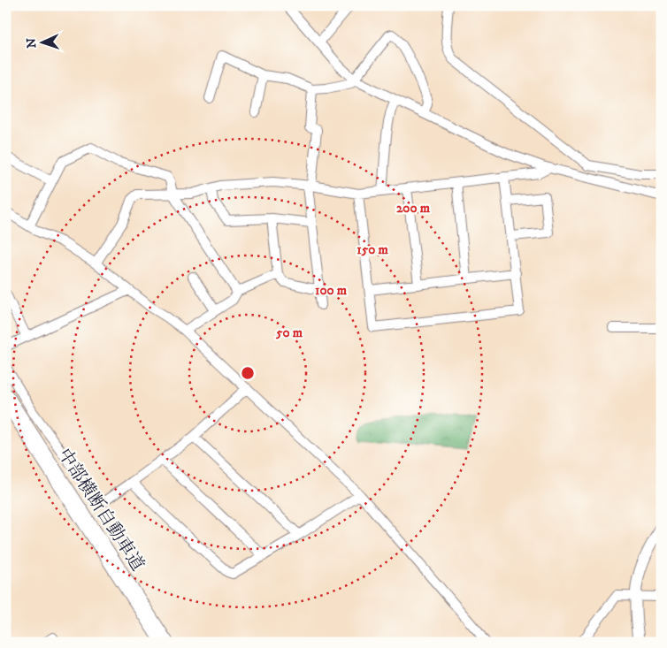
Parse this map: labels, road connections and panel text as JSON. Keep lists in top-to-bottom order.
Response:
{
  "streets": {
    "highway": ["中部横断自動車道"]
  },
  "north": "left",
  "rings": [
    "200 m",
    "150 m",
    "100 m",
    "50 m"
  ]
}
